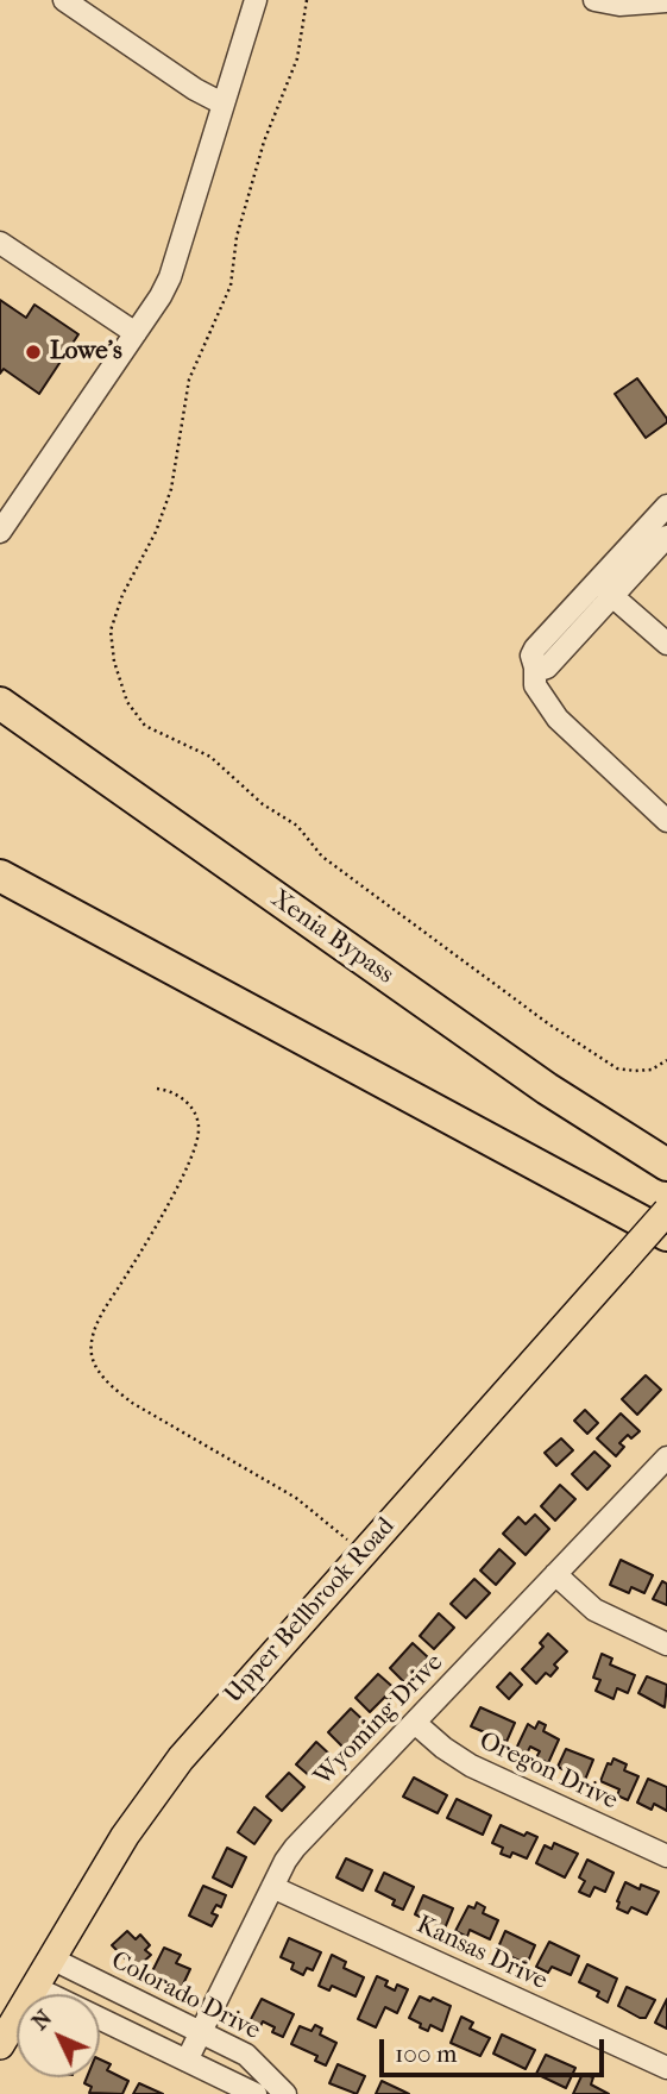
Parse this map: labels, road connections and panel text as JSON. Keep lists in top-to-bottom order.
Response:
{
  "streets": {
    "highway": ["Xenia Bypass"],
    "main road": ["Upper Bellbrook Road"],
    "street": [
      "Wyoming Drive",
      "Oregon Drive",
      "Kansas Drive",
      "Colorado Drive"
    ]
  },
  "crossings": [
    ["Upper Bellbrook Road", "Colorado Drive"],
    ["Wyoming Drive", "Oregon Drive"],
    ["Wyoming Drive", "Kansas Drive"],
    ["Wyoming Drive", "Colorado Drive"]
  ],
  "places": ["Lowe's"],
  "scale_bar": "100 m",
  "north": "top left"
}
